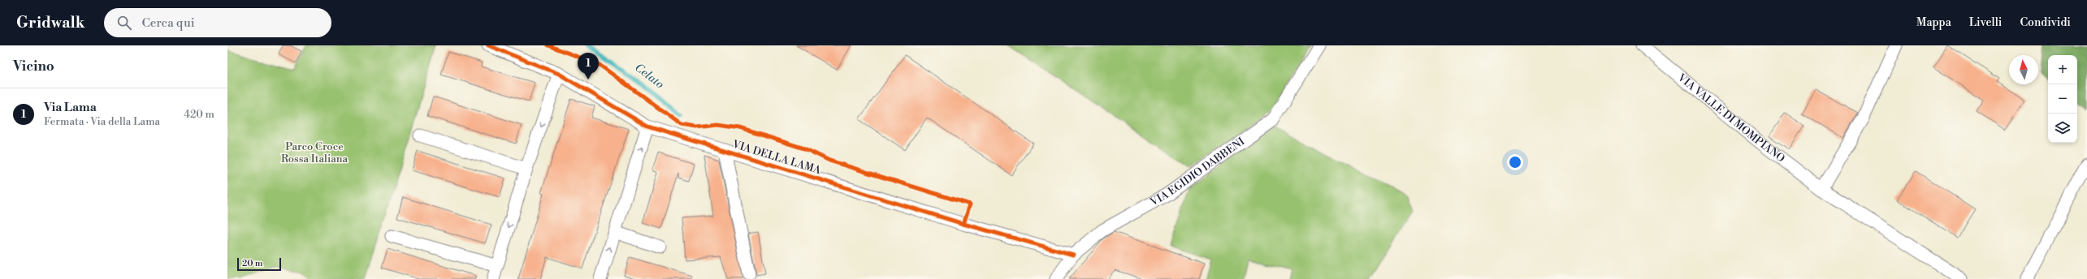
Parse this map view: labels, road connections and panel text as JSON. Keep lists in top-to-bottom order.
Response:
{
  "streets": {
    "street": ["VIA VALLE DI MOMPIANO", "VIA DELLA LAMA", "VIA EGIDIO DABBENI"]
  },
  "crossings": [
    ["VIA DELLA LAMA", "VIA EGIDIO DABBENI"]
  ],
  "water": ["Celato"],
  "parks": ["Parco Croce Rossa Italiana"],
  "scale_bar": "20 m",
  "north": "top",
  "page": {
    "header": "Gridwalk",
    "search": "Cerca qui",
    "nav": ["Mappa", "Livelli", "Condividi"],
    "heading": "Vicino",
    "pins": "1",
    "map_buttons": ["+", "−"],
    "list": [
      {
        "mark": "1",
        "name": "Via Lama",
        "note": "Fermata · Via della Lama",
        "value": "420 m"
      }
    ],
    "scale": "20 m"
  }
}
